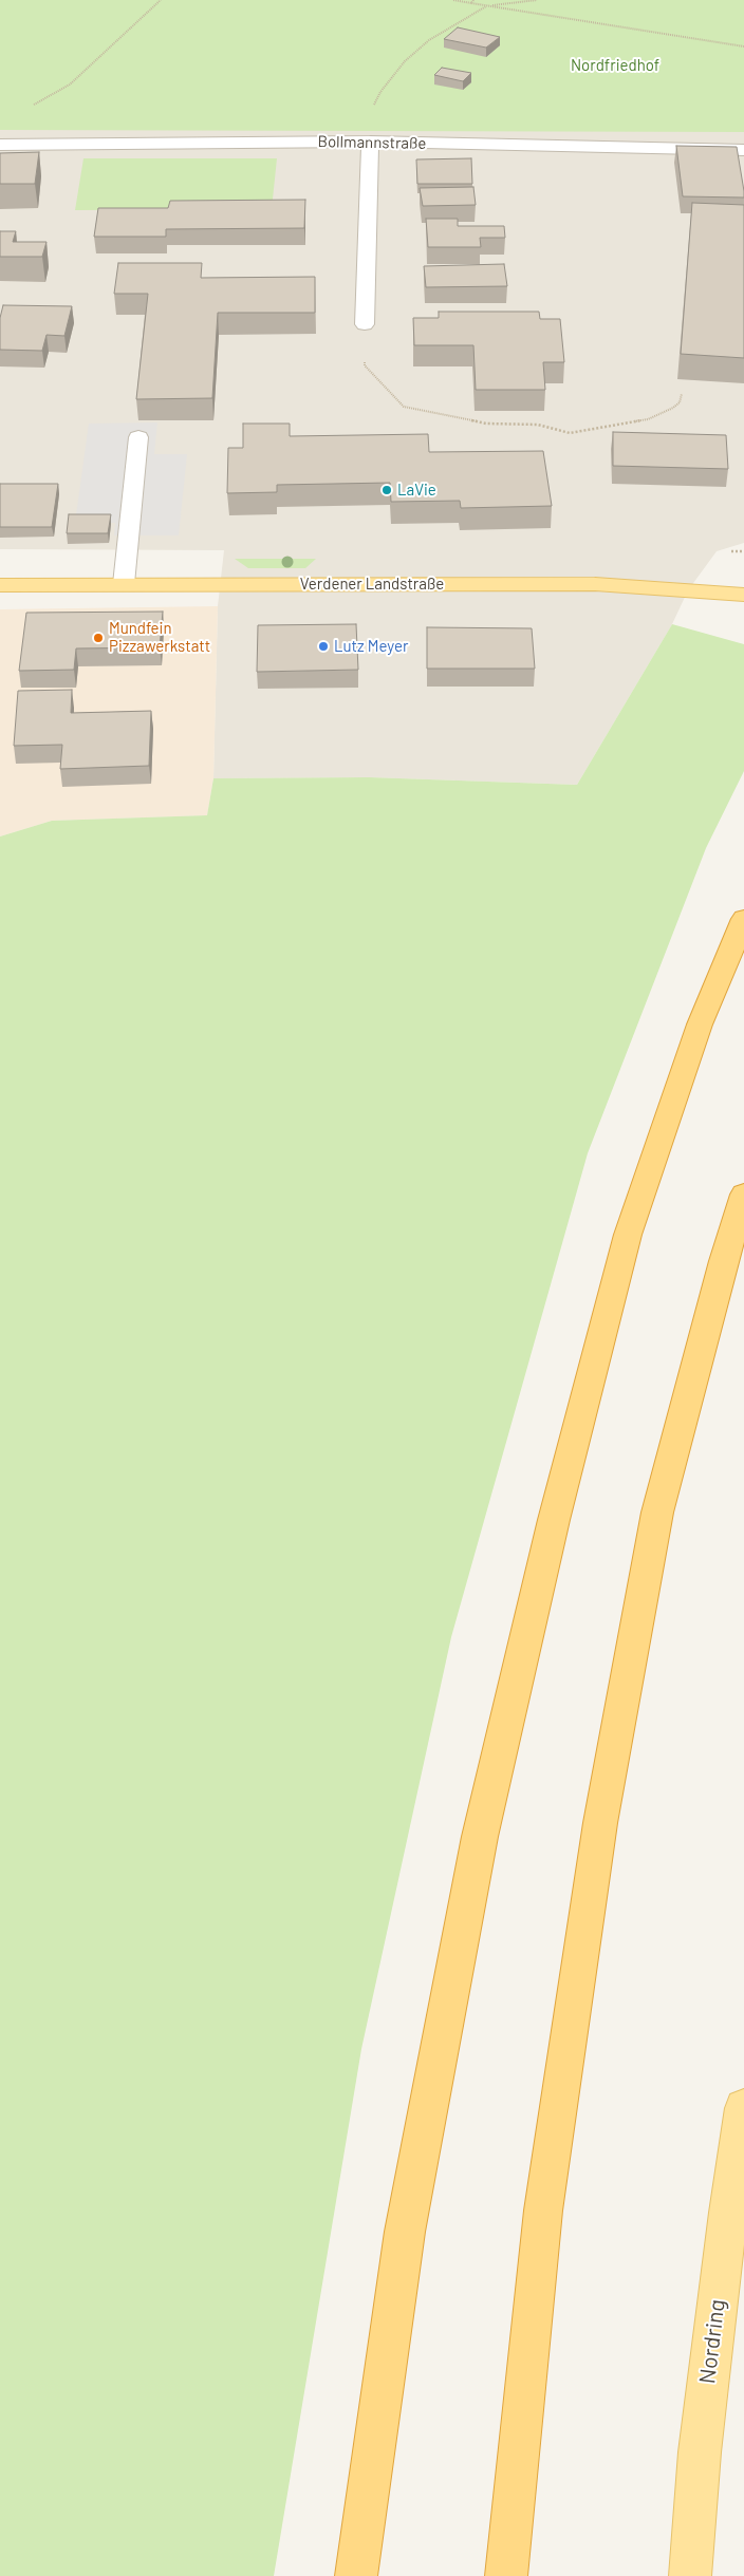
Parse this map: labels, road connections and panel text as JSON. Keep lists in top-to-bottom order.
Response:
{
  "streets": {
    "main road": ["Verdener Landstraße", "Nordring"],
    "street": ["Bollmannstraße"]
  },
  "parks": ["Nordfriedhof"],
  "places": ["LaVie", "Mundfein Pizzawerkstatt", "Lutz Meyer"]
}
